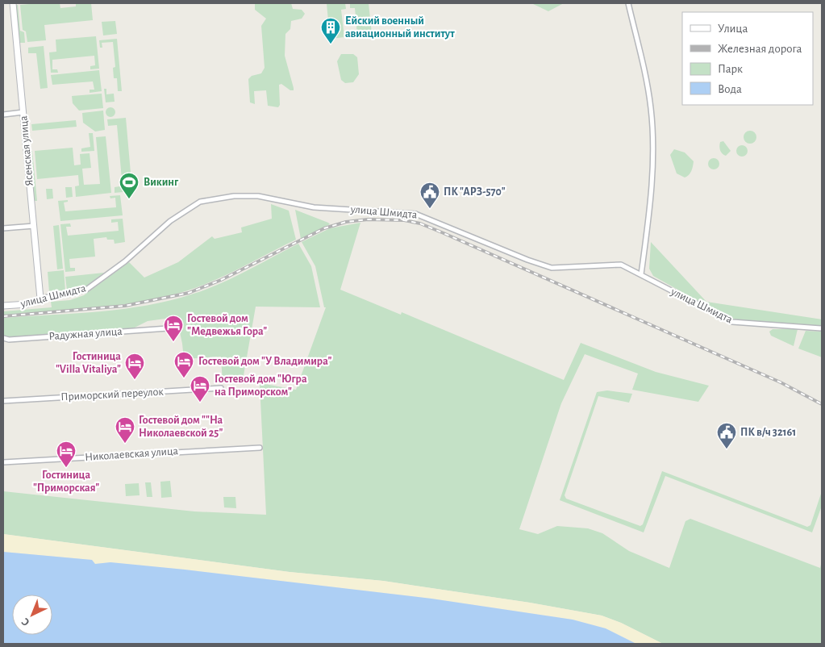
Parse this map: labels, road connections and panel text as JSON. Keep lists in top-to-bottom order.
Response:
{
  "streets": {
    "street": [
      "Ясенская улица",
      "улица Шмидта",
      "Радужная улица",
      "Приморский переулок",
      "Николаевская улица"
    ]
  },
  "crossings": [
    ["Ясенская улица", "улица Шмидта"]
  ],
  "places": {
    "building": ["Ейский военный авиационный институт"],
    "sports": ["Викинг"],
    "public building": ["ПК \"АРЗ-570\"", "ПК в/ч 32161"],
    "hotel": [
      "Гостевой дом \"Медвежья Гора\"",
      "Гостевой дом \"У Владимира\"",
      "Гостиница \"Villa Vitaliya\"",
      "Гостевой дом \"Югра на Приморском\"",
      "Гостевой дом \"\"На Николаевской 25\"",
      "Гостиница \"Приморская\""
    ]
  },
  "legend": [
    "Улица",
    "Железная дорога",
    "Парк",
    "Вода"
  ],
  "north": "bottom left"
}
